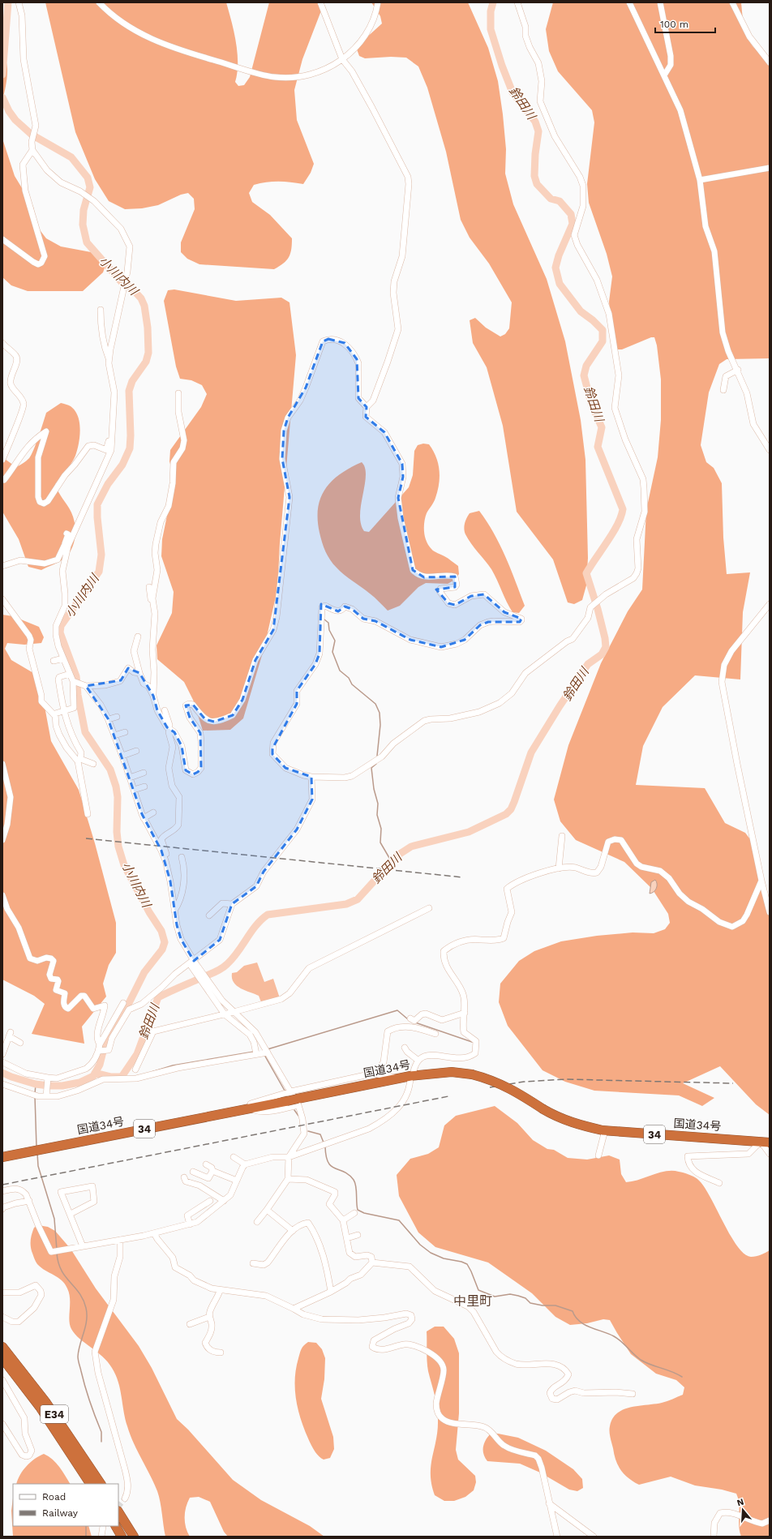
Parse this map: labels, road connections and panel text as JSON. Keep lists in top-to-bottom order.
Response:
{
  "streets": {
    "highway": ["国道34号", "34", "E34"]
  },
  "districts": ["中里町"],
  "water": ["鈴田川", "小川内川"],
  "legend": ["Road", "Railway"],
  "scale_bar": "100 m",
  "north": "top"
}
